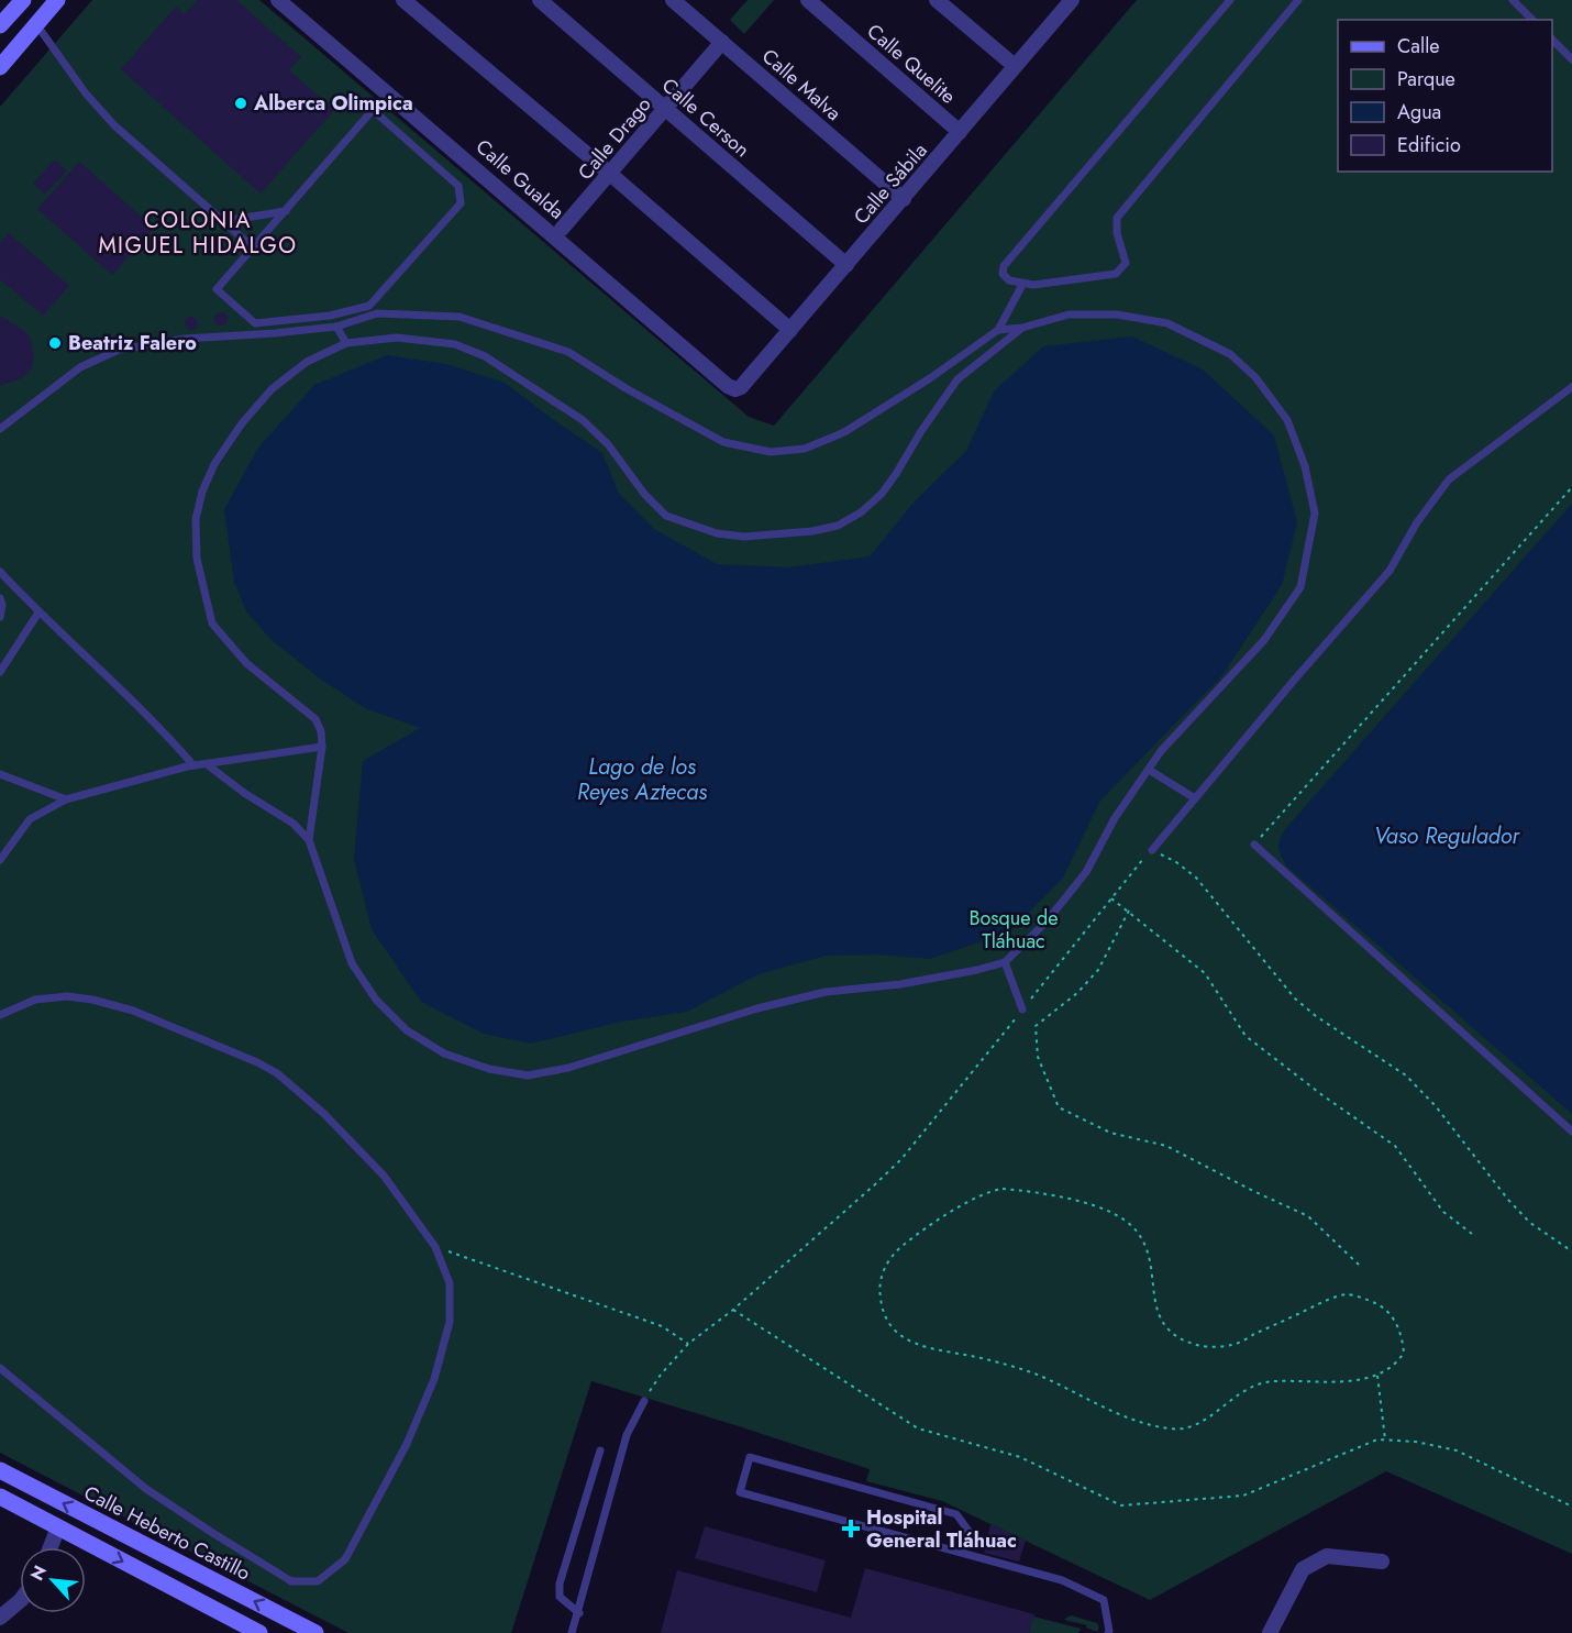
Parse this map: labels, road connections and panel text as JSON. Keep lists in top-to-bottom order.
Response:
{
  "streets": {
    "main road": ["Calle Heberto Castillo"],
    "street": [
      "Calle Quelite",
      "Calle Malva",
      "Calle Cerson",
      "Calle Drago",
      "Calle Gualda",
      "Calle Sábila"
    ]
  },
  "crossings": [
    ["Calle Quelite", "Calle Sábila"],
    ["Calle Malva", "Calle Drago"],
    ["Calle Malva", "Calle Sábila"],
    ["Calle Cerson", "Calle Drago"],
    ["Calle Cerson", "Calle Sábila"],
    ["Calle Gualda", "Calle Sábila"]
  ],
  "districts": ["COLONIA MIGUEL HIDALGO"],
  "water": ["Lago de los Reyes Aztecas", "Vaso Regulador"],
  "parks": ["Bosque de Tláhuac"],
  "places": {
    "other": ["Alberca Olimpica", "Beatriz Falero"],
    "health": ["Hospital General Tláhuac"]
  },
  "legend": [
    "Calle",
    "Parque",
    "Agua",
    "Edificio"
  ],
  "north": "top left"
}
